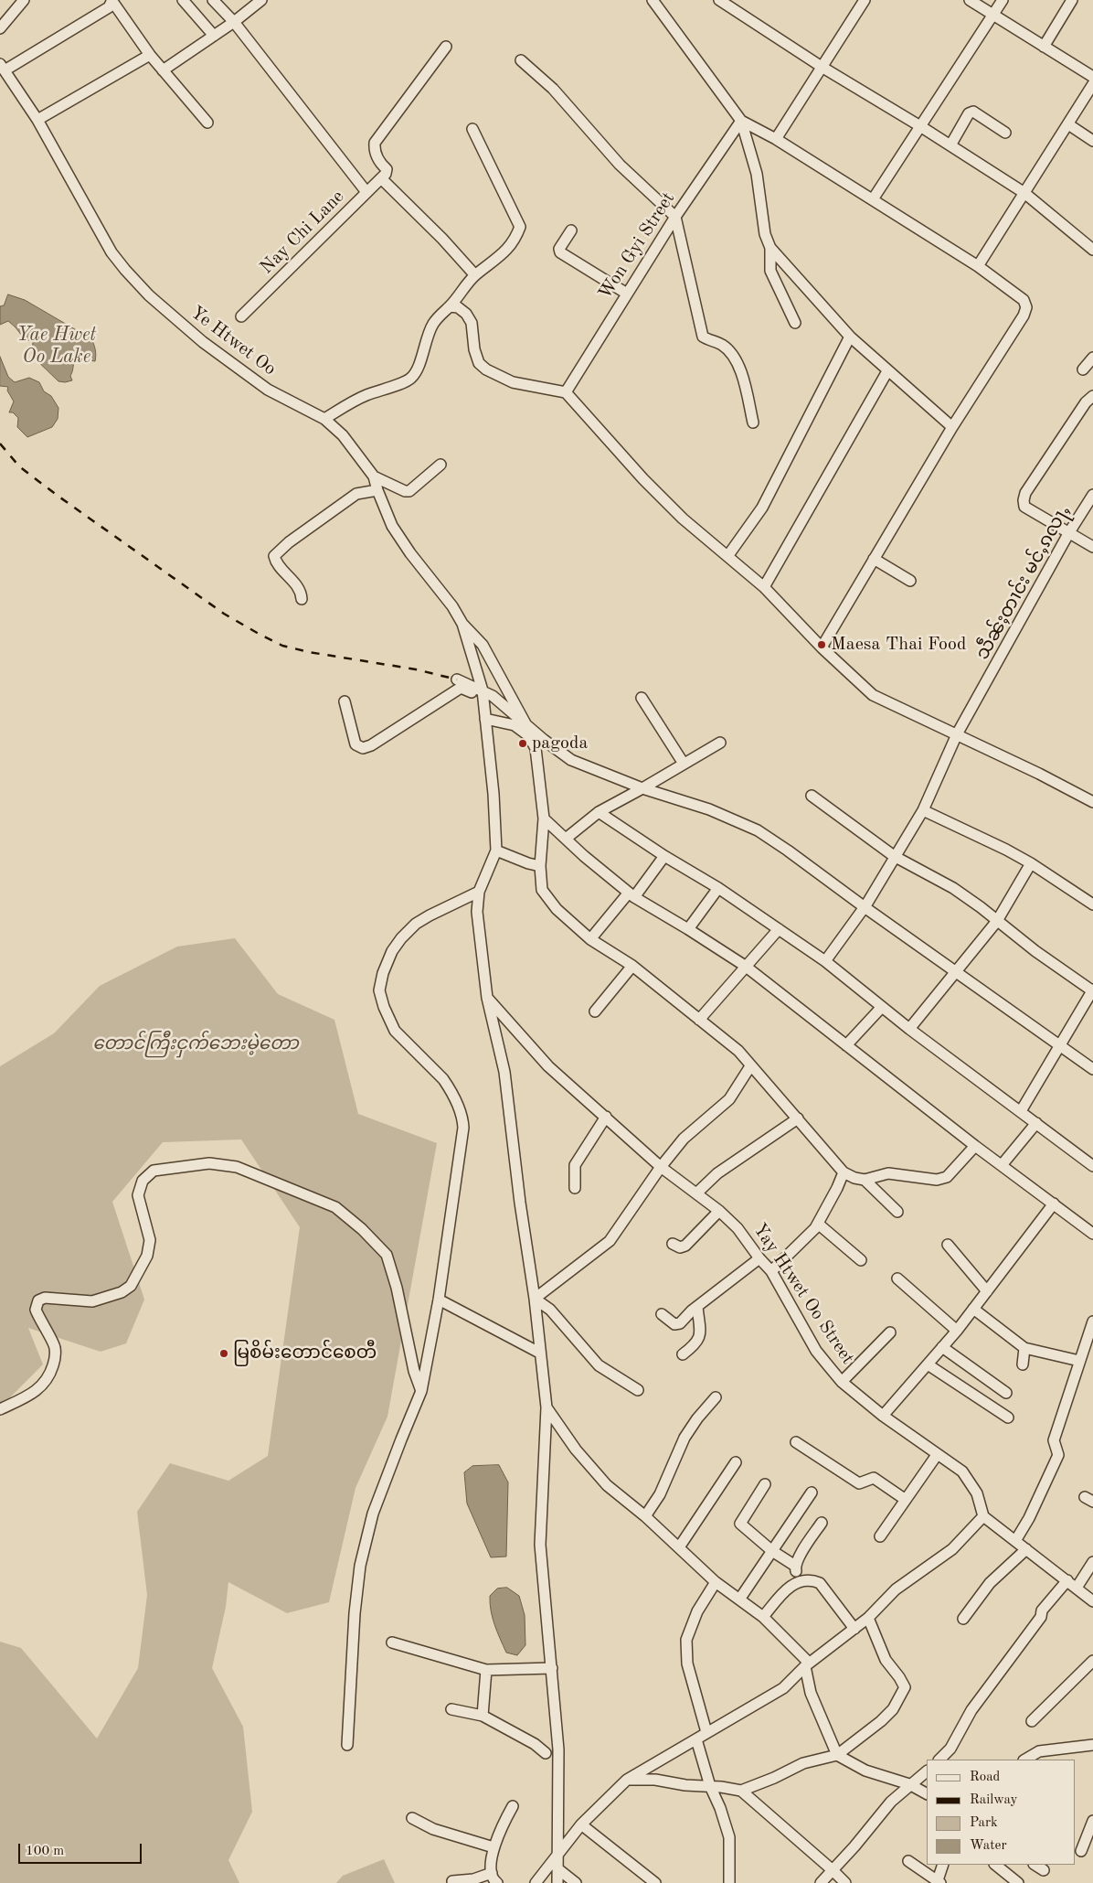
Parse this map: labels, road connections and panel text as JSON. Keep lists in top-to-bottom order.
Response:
{
  "streets": {
    "street": [
      "Nay Chi Lane",
      "Won Gyi Street",
      "Ye Htwet Oo",
      "သဵၼ်ႈတၢင်း မင်ႇၵလႃႇ",
      "Yay Htwet Oo Street"
    ]
  },
  "water": ["Yae Hwet Oo Lake"],
  "parks": ["တောင်ကြီးငှက်ဘေးမဲ့တော"],
  "places": ["Maesa Thai Food", "pagoda", "မြစိမ်းတောင်စေတီ"],
  "legend": [
    "Road",
    "Railway",
    "Park",
    "Water"
  ],
  "scale_bar": "100 m"
}
